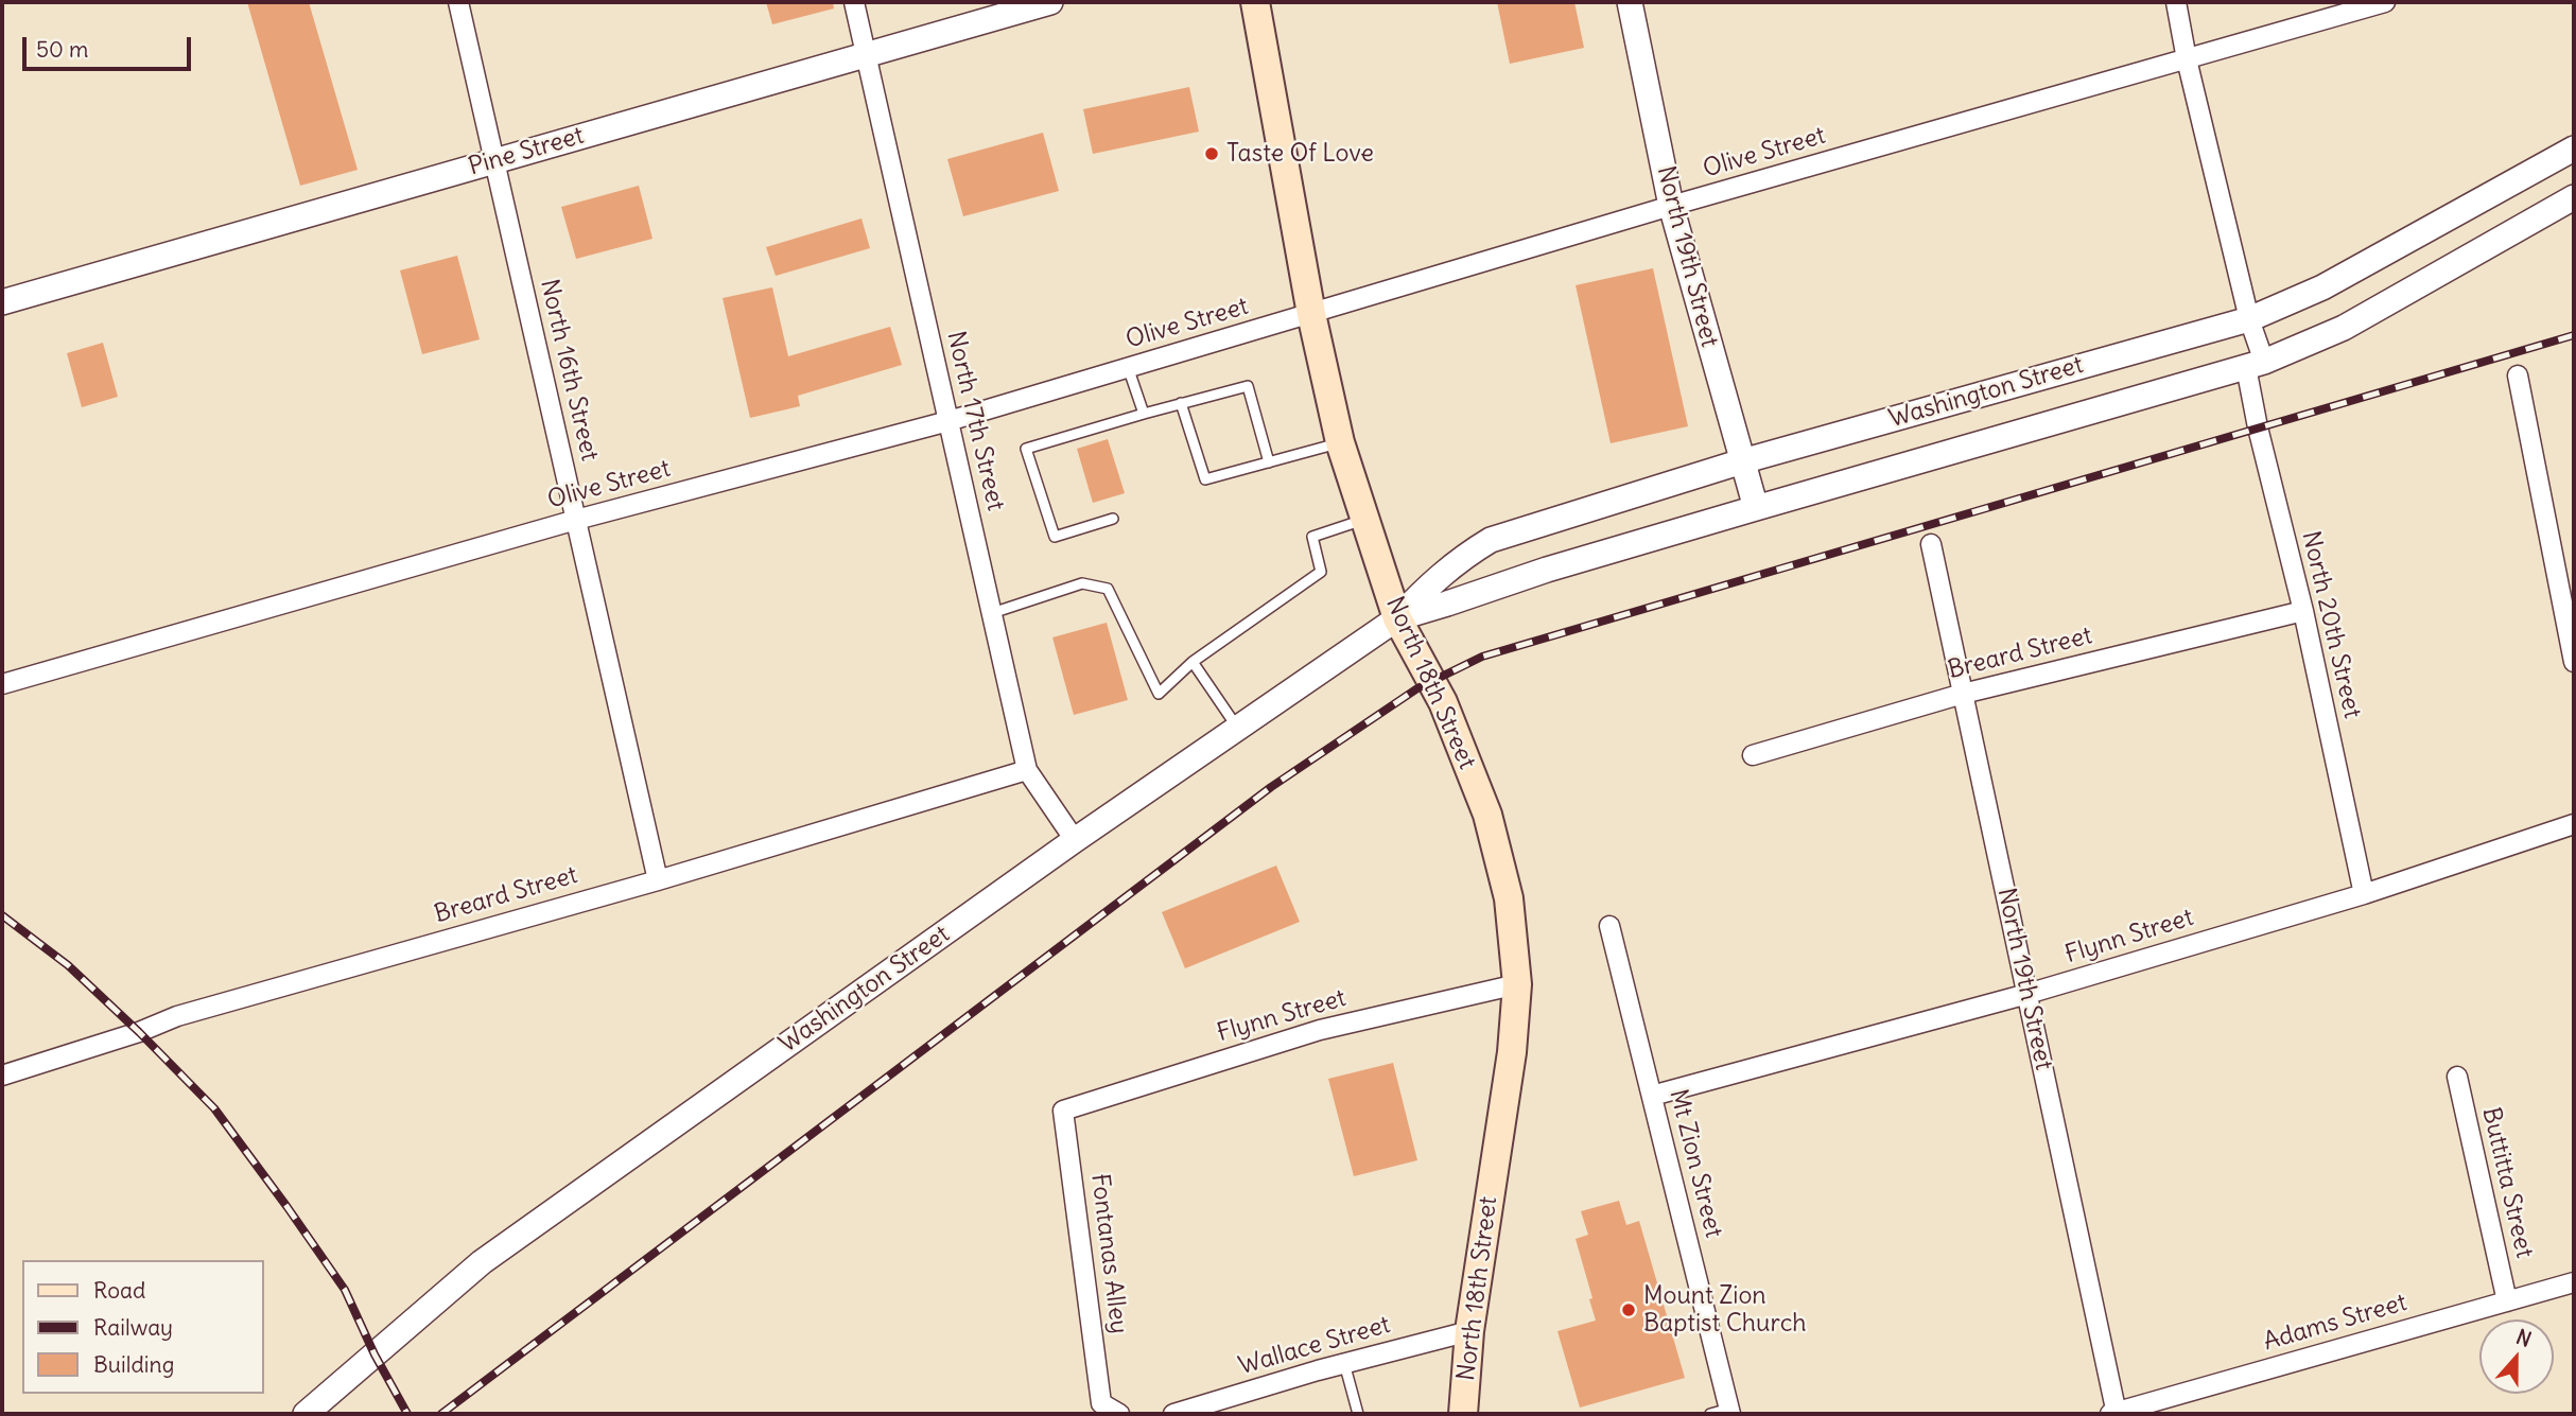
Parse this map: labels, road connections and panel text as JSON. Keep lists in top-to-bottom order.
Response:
{
  "streets": {
    "main road": ["North 18th Street"],
    "street": [
      "Pine Street",
      "Olive Street",
      "North 19th Street",
      "North 16th Street",
      "Washington Street",
      "North 17th Street",
      "North 20th Street",
      "Breard Street",
      "Flynn Street",
      "Mt Zion Street",
      "Buttitta Street",
      "Fontanas Alley",
      "Adams Street",
      "Wallace Street"
    ]
  },
  "crossings": [
    ["Pine Street", "North 16th Street"],
    ["Pine Street", "North 17th Street"],
    ["Olive Street", "North 19th Street"],
    ["Olive Street", "North 16th Street"],
    ["Olive Street", "North 17th Street"],
    ["Olive Street", "North 20th Street"],
    ["Olive Street", "North 18th Street"],
    ["North 19th Street", "Washington Street"],
    ["North 19th Street", "Breard Street"],
    ["North 19th Street", "Flynn Street"],
    ["North 19th Street", "Adams Street"],
    ["North 16th Street", "Breard Street"],
    ["Washington Street", "North 17th Street"],
    ["Washington Street", "North 20th Street"],
    ["Washington Street", "North 18th Street"],
    ["North 17th Street", "Breard Street"],
    ["North 20th Street", "Breard Street"],
    ["North 20th Street", "Flynn Street"],
    ["North 18th Street", "Flynn Street"],
    ["North 18th Street", "Wallace Street"],
    ["Flynn Street", "Mt Zion Street"],
    ["Flynn Street", "Fontanas Alley"],
    ["Buttitta Street", "Adams Street"]
  ],
  "places": ["Taste Of Love", "Mount Zion Baptist Church"],
  "legend": ["Road", "Railway", "Building"],
  "scale_bar": "50 m",
  "north": "top"
}
